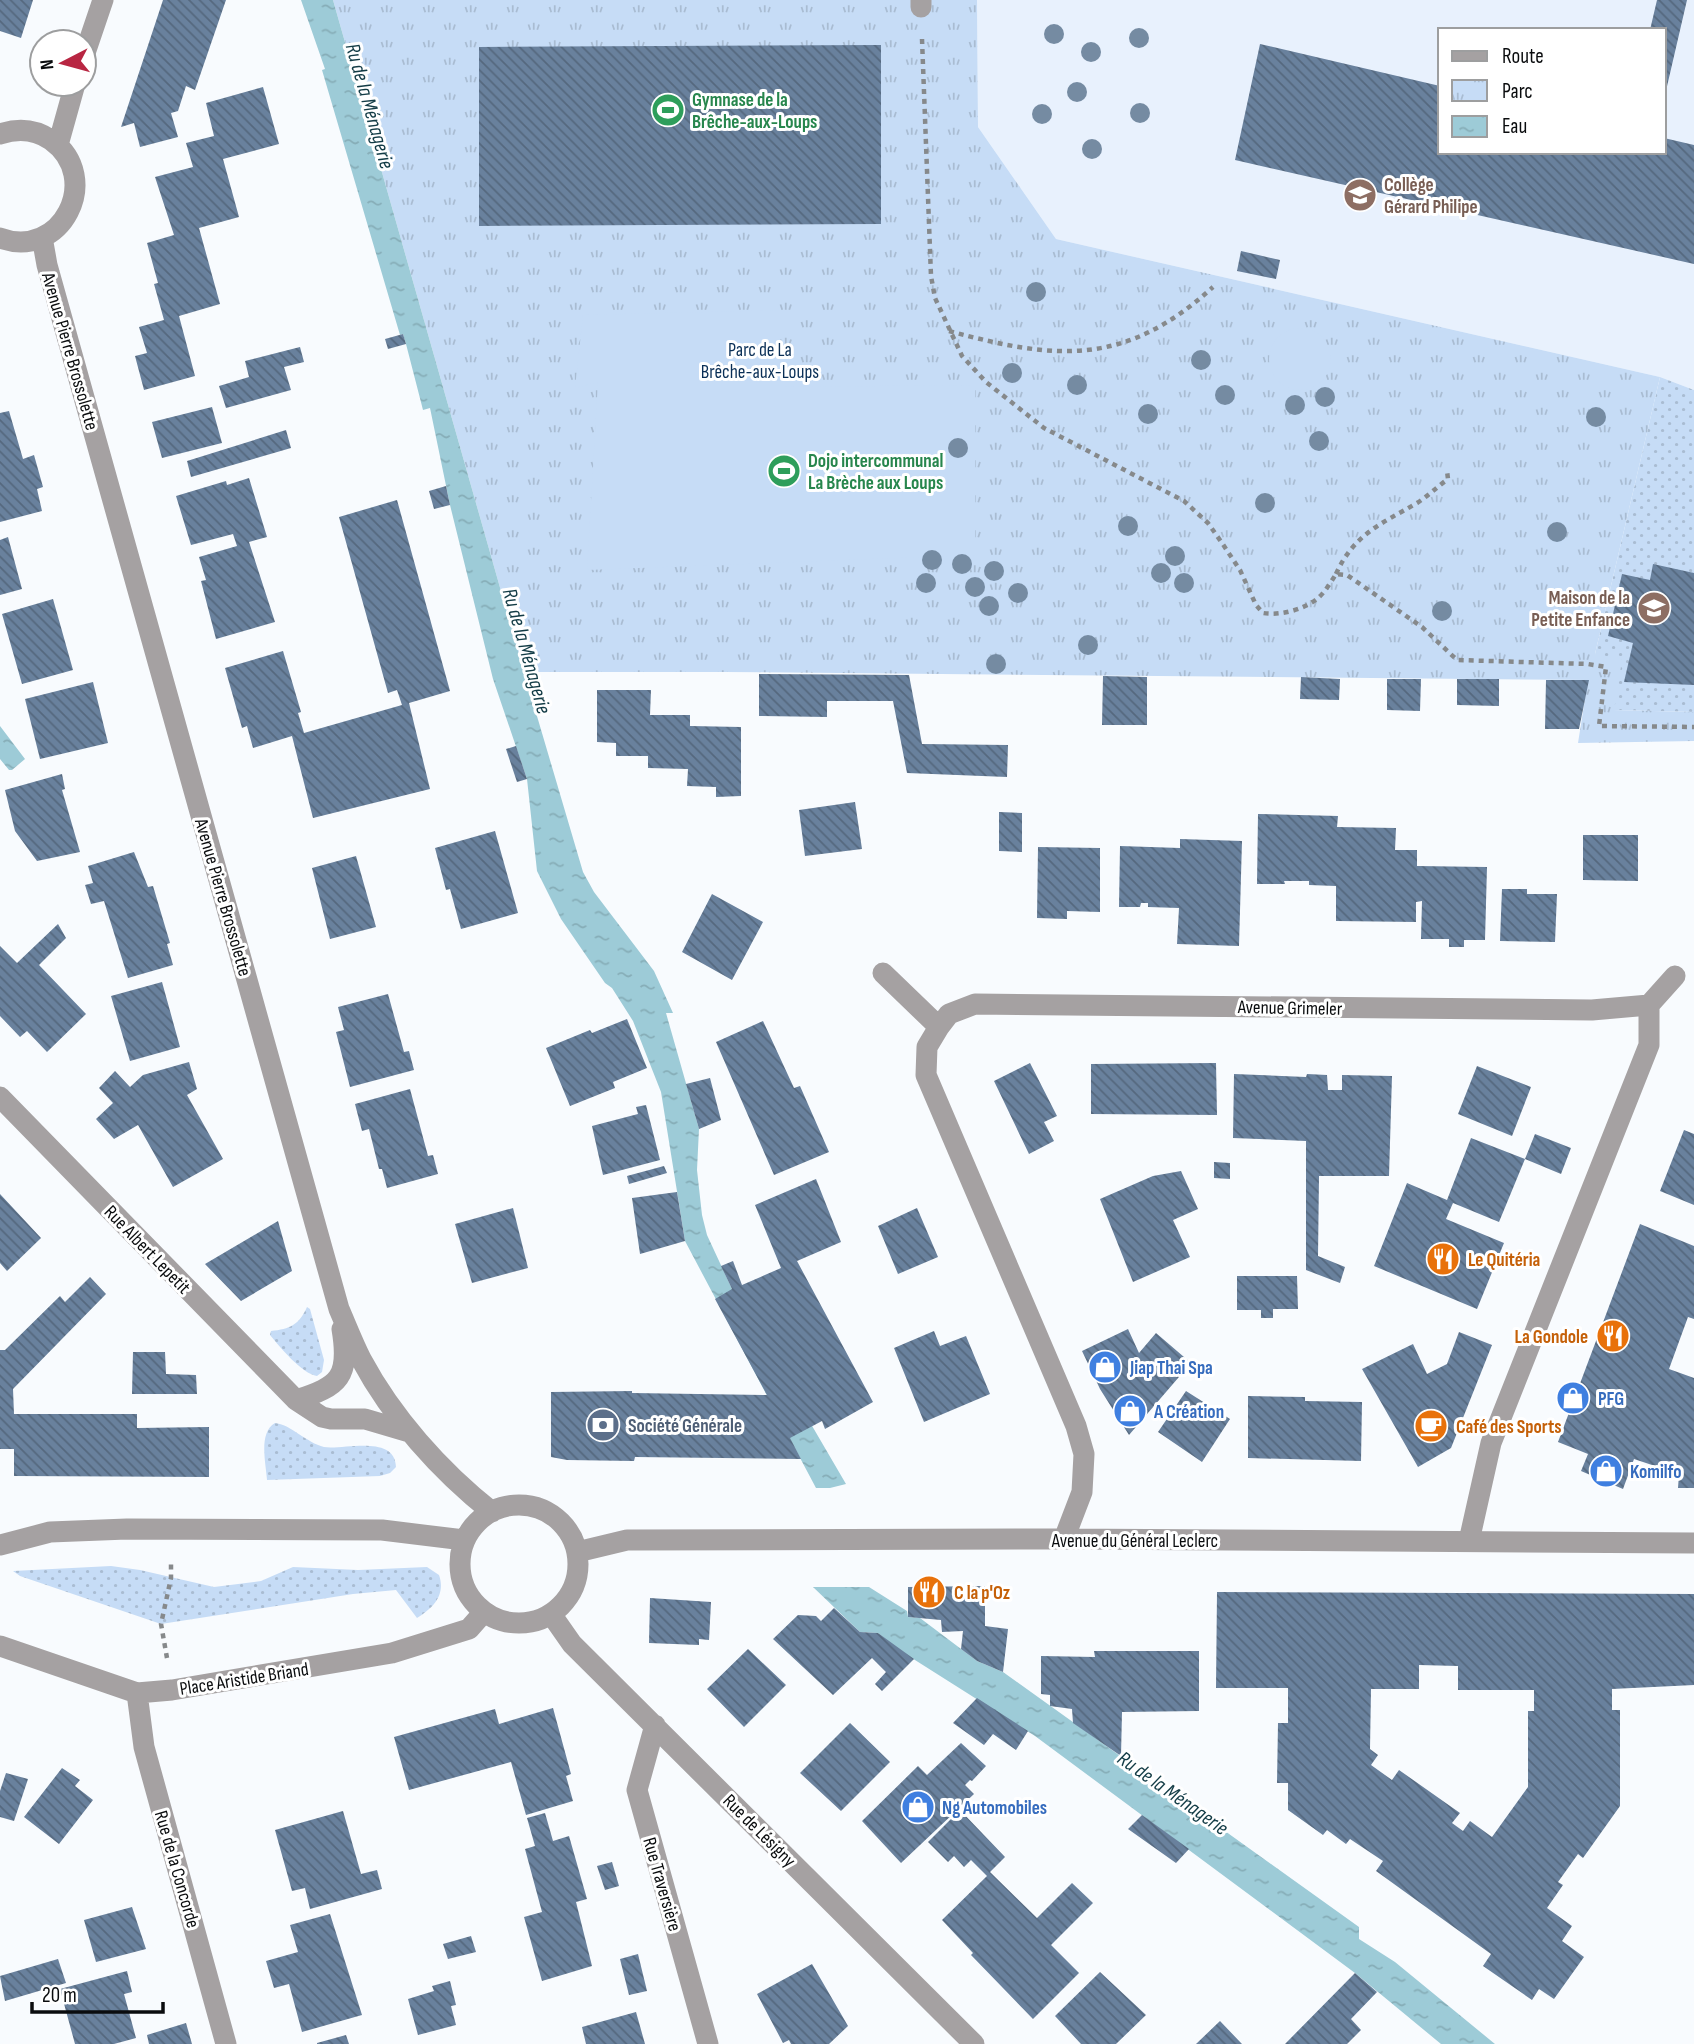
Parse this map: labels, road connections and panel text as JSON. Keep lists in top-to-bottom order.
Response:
{
  "streets": {
    "street": [
      "Avenue Pierre Brossolette",
      "Avenue Grimeler",
      "Rue Albert Lepetit",
      "Avenue du Général Leclerc",
      "Place Aristide Briand",
      "Rue de Lésigny",
      "Rue de la Concorde",
      "Rue Traversière"
    ]
  },
  "crossings": [
    ["Avenue Pierre Brossolette", "Rue Albert Lepetit"],
    ["Avenue Pierre Brossolette", "Avenue du Général Leclerc"],
    ["Avenue Pierre Brossolette", "Place Aristide Briand"],
    ["Avenue Pierre Brossolette", "Rue de Lésigny"],
    ["Avenue du Général Leclerc", "Place Aristide Briand"],
    ["Avenue du Général Leclerc", "Rue de Lésigny"],
    ["Place Aristide Briand", "Rue de Lésigny"],
    ["Place Aristide Briand", "Rue de la Concorde"],
    ["Rue de Lésigny", "Rue Traversière"]
  ],
  "water": ["Ru de la Ménagerie"],
  "parks": ["Parc de La Brêche-aux-Loups"],
  "places": {
    "sports": ["Gymnase de la Brêche-aux-Loups", "Dojo intercommunal La Brèche aux Loups"],
    "school or university": ["Collège Gérard Philipe", "Maison de la Petite Enfance"],
    "restaurant": ["Le Quitéria", "La Gondole", "C la p'Oz"],
    "shop": [
      "Jiap Thai Spa",
      "PFG",
      "A Création",
      "Komilfo",
      "Ng Automobiles"
    ],
    "bank": ["Société Générale"],
    "cafe": ["Café des Sports"]
  },
  "legend": ["Route", "Parc", "Eau"],
  "scale_bar": "20 m",
  "north": "left"
}
